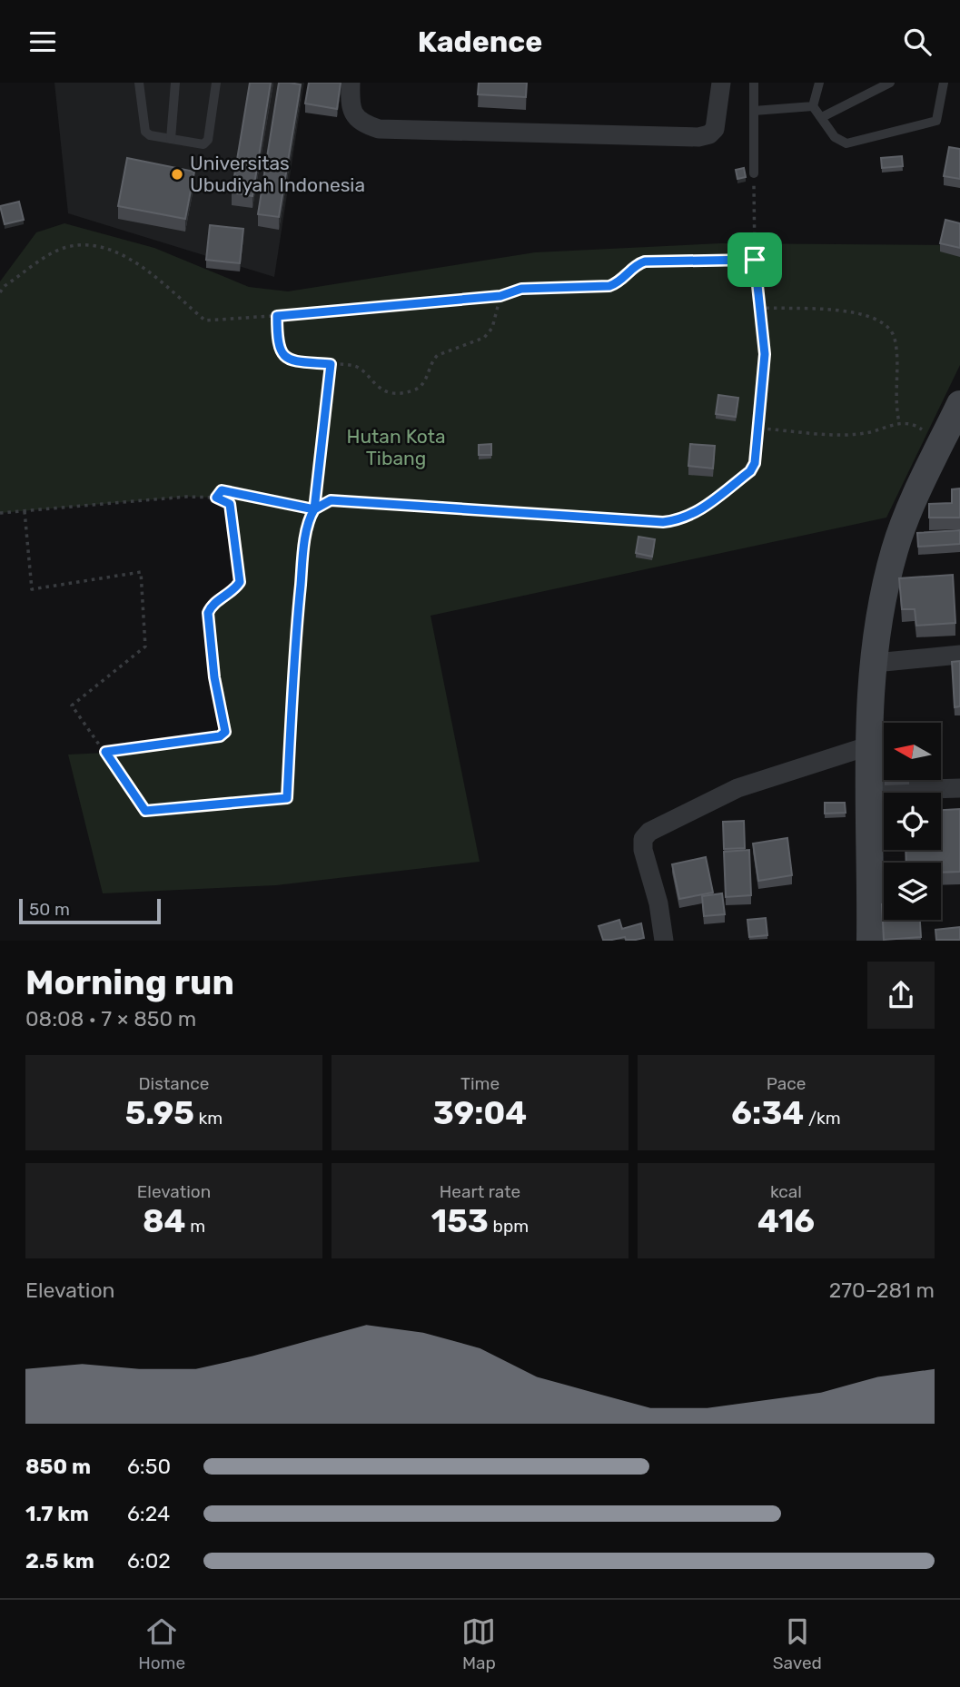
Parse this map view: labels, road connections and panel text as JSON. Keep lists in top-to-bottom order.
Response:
{
  "parks": ["Hutan Kota Tibang"],
  "places": ["Universitas Ubudiyah Indonesia"],
  "scale_bar": "50 m",
  "north": "left",
  "page": {
    "header": "Kadence",
    "scale": "50 m",
    "heading": ["Morning run", "08:08 · 7 × 850 m"],
    "stats": [
      ["Distance", "5.95 km"],
      ["Time", "39:04"],
      ["Pace", "6:34 /km"],
      ["Elevation", "84 m"],
      ["Heart rate", "153 bpm"],
      ["kcal", "416"]
    ],
    "chart": ["Elevation", "270–281 m"],
    "list": [
      {
        "name": "850 m",
        "note": "6:50"
      },
      {
        "name": "1.7 km",
        "note": "6:24"
      },
      {
        "name": "2.5 km",
        "note": "6:02"
      }
    ],
    "tabs": ["Home", "Map", "Saved"]
  }
}
